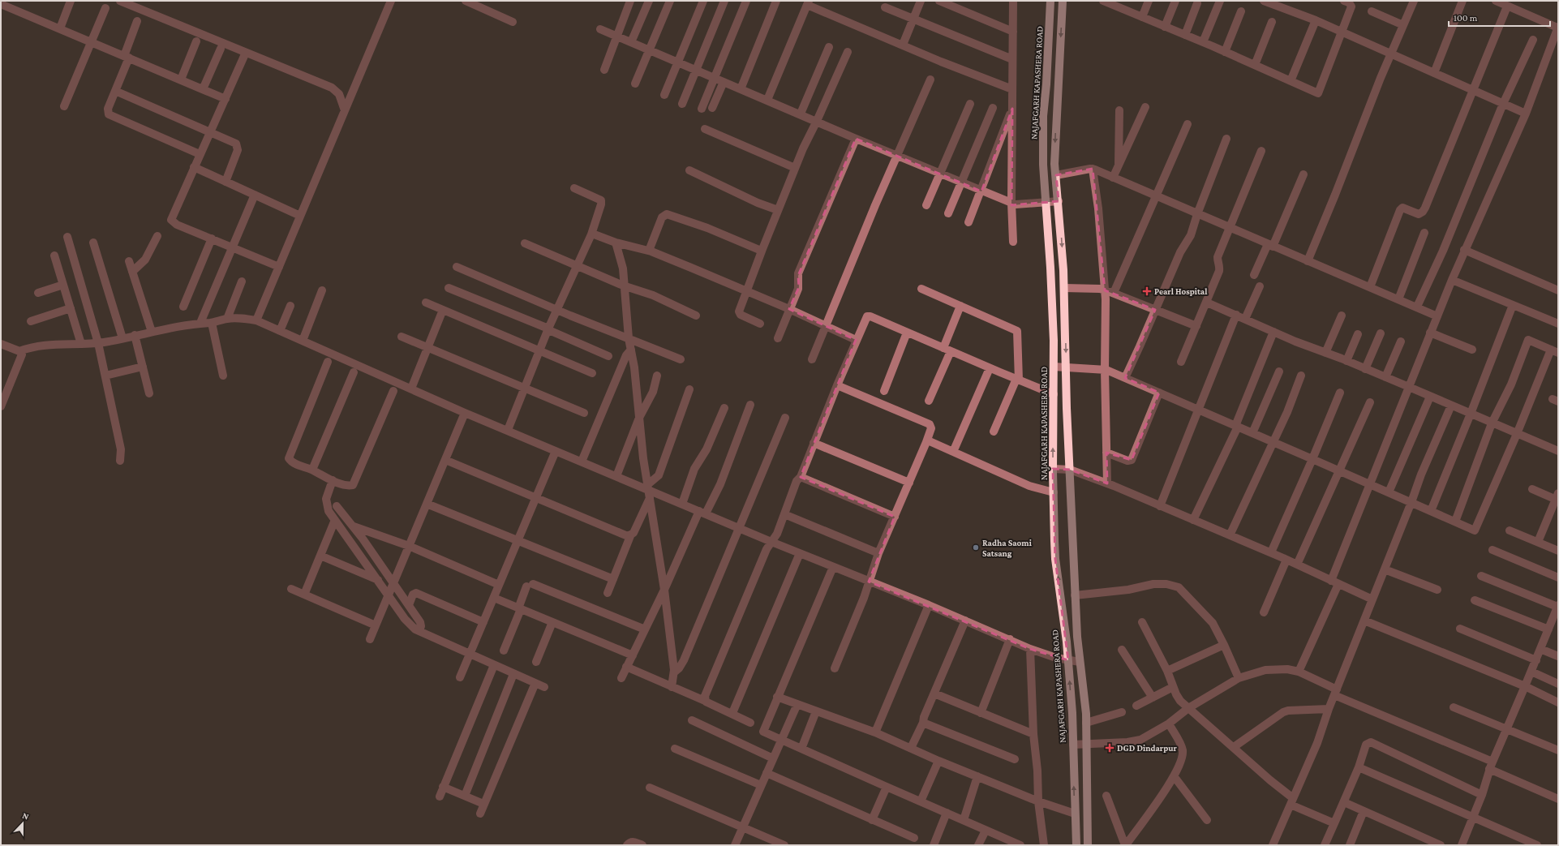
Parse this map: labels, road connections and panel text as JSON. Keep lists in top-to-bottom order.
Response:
{
  "streets": {
    "main road": ["NAJAFGARH KAPASHERA ROAD"]
  },
  "places": {
    "health": ["Pearl Hospital", "DGD Dindarpur"],
    "other": ["Radha Saomi Satsang"]
  },
  "scale_bar": "100 m",
  "north": "top"
}
